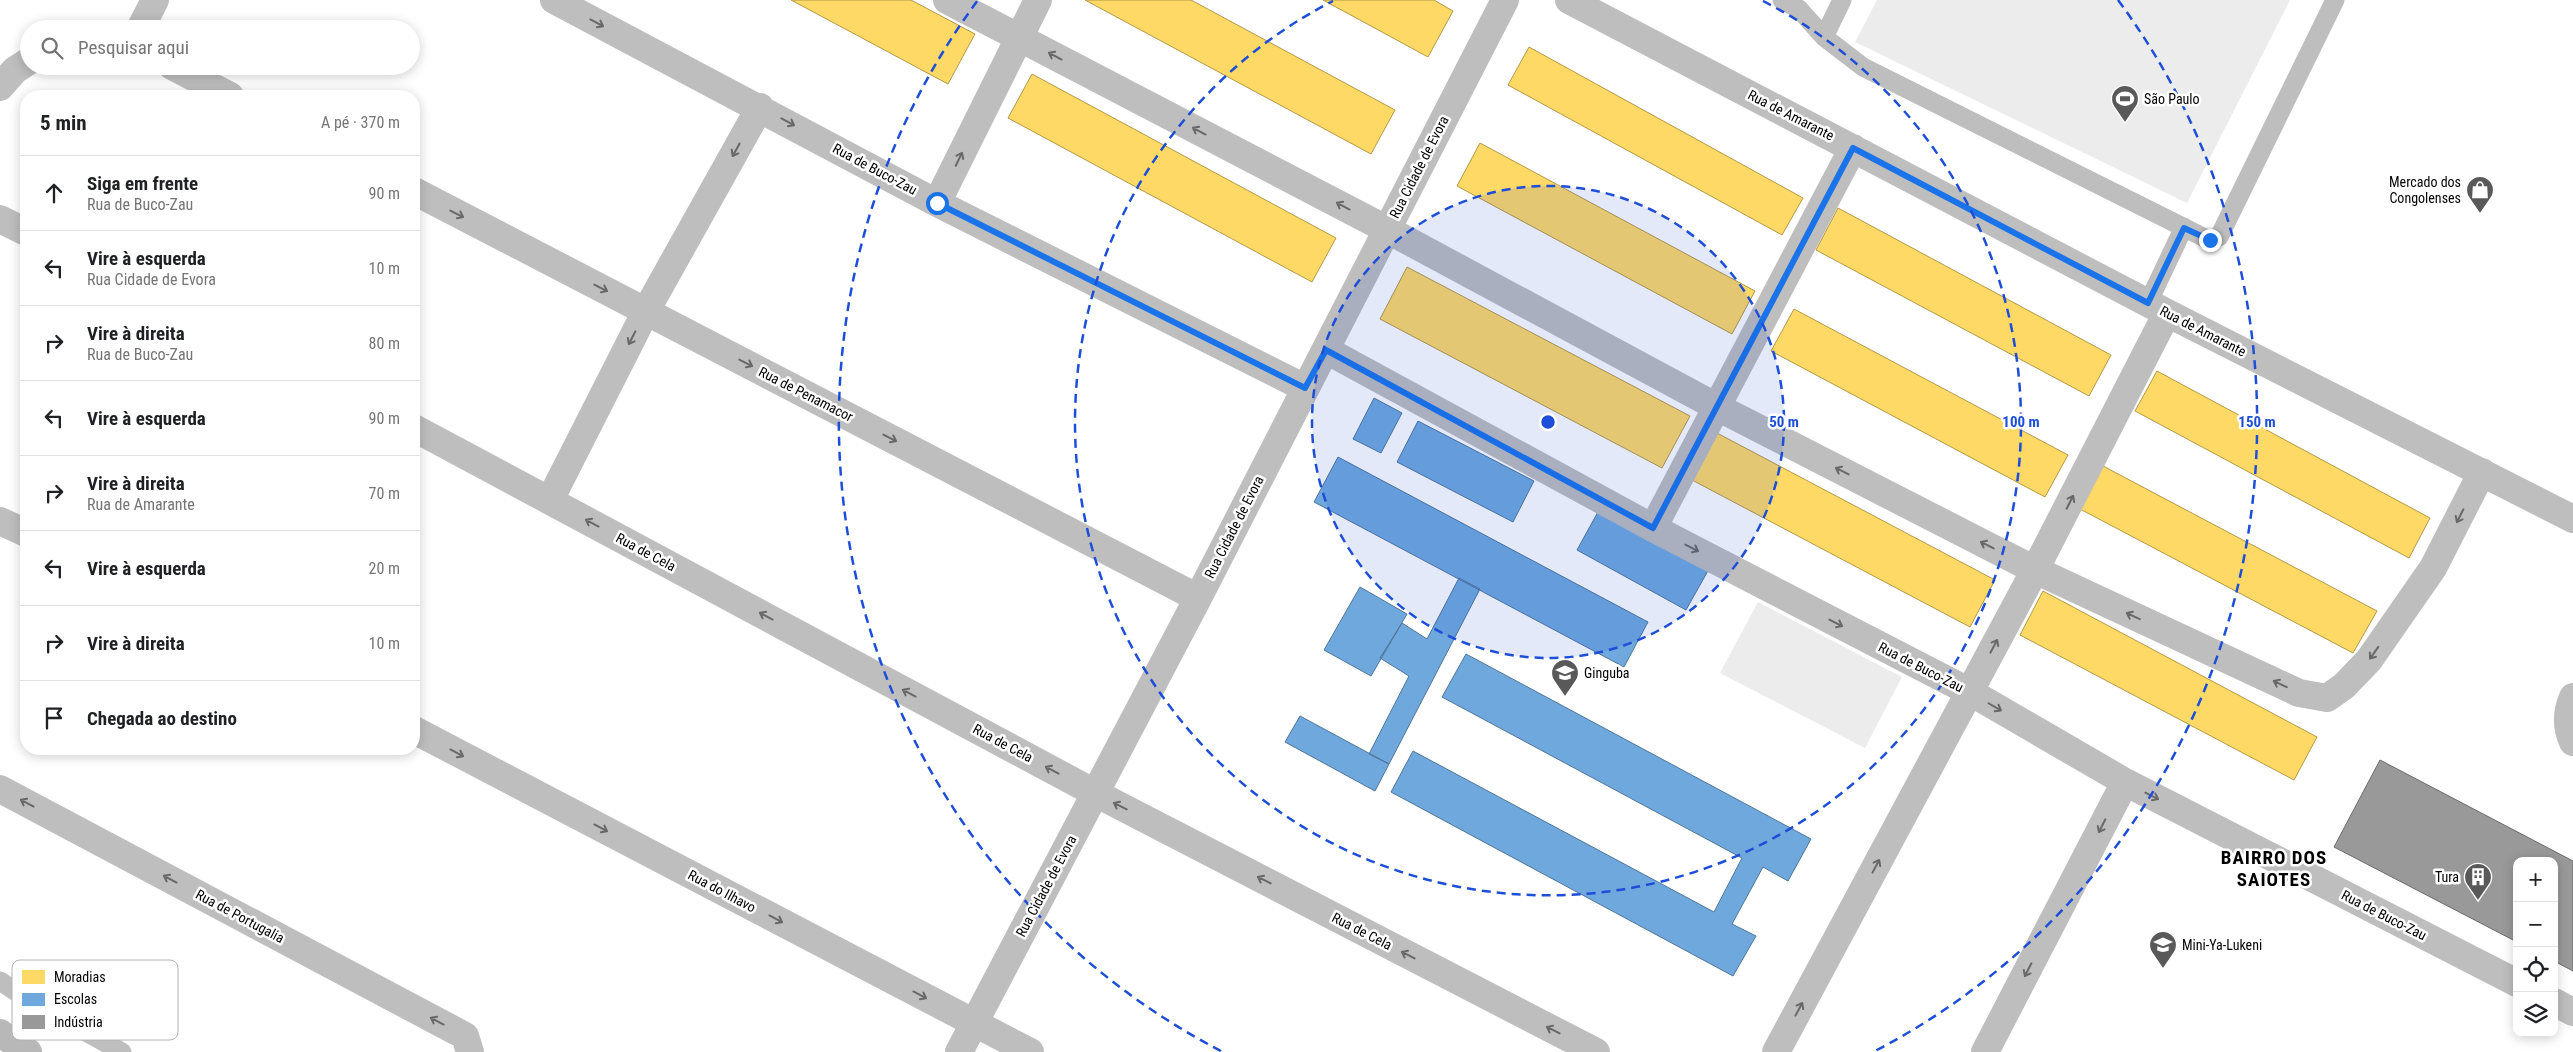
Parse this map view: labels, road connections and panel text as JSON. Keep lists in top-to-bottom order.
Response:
{
  "streets": {
    "street": [
      "Rua de Amarante",
      "Rua Cidade de Evora",
      "Rua de Buco-Zau",
      "Rua de Penamacor",
      "Rua de Cela",
      "Rua do Ilhavo",
      "Rua de Portugalia"
    ]
  },
  "crossings": [
    ["Rua Cidade de Evora", "Rua de Buco-Zau"],
    ["Rua Cidade de Evora", "Rua de Penamacor"],
    ["Rua Cidade de Evora", "Rua de Cela"],
    ["Rua Cidade de Evora", "Rua do Ilhavo"]
  ],
  "one_way": [
    "Rua de Penamacor",
    "Rua de Cela",
    "Rua do Ilhavo",
    "Rua de Portugalia"
  ],
  "districts": ["BAIRRO DOS SAIOTES"],
  "places": {
    "sports": ["São Paulo"],
    "shop": ["Mercado dos Congolenses"],
    "school or university": ["Ginguba", "Mini-Ya-Lukeni"],
    "building": ["Tura"]
  },
  "legend": ["Moradias", "Escolas", "Indústria"],
  "page": {
    "search": "Pesquisar aqui",
    "heading": ["5 min", "A pé · 370 m"],
    "list": [
      ["Siga em frente", "Rua de Buco-Zau", "90 m"],
      ["Vire à esquerda", "Rua Cidade de Evora", "10 m"],
      ["Vire à direita", "Rua de Buco-Zau", "80 m"],
      ["Vire à esquerda", "90 m"],
      ["Vire à direita", "Rua de Amarante", "70 m"],
      ["Vire à esquerda", "20 m"],
      ["Vire à direita", "10 m"],
      "Chegada ao destino"
    ],
    "map_buttons": ["+", "−"]
  },
  "rings": ["50 m", "100 m", "150 m"]
}
